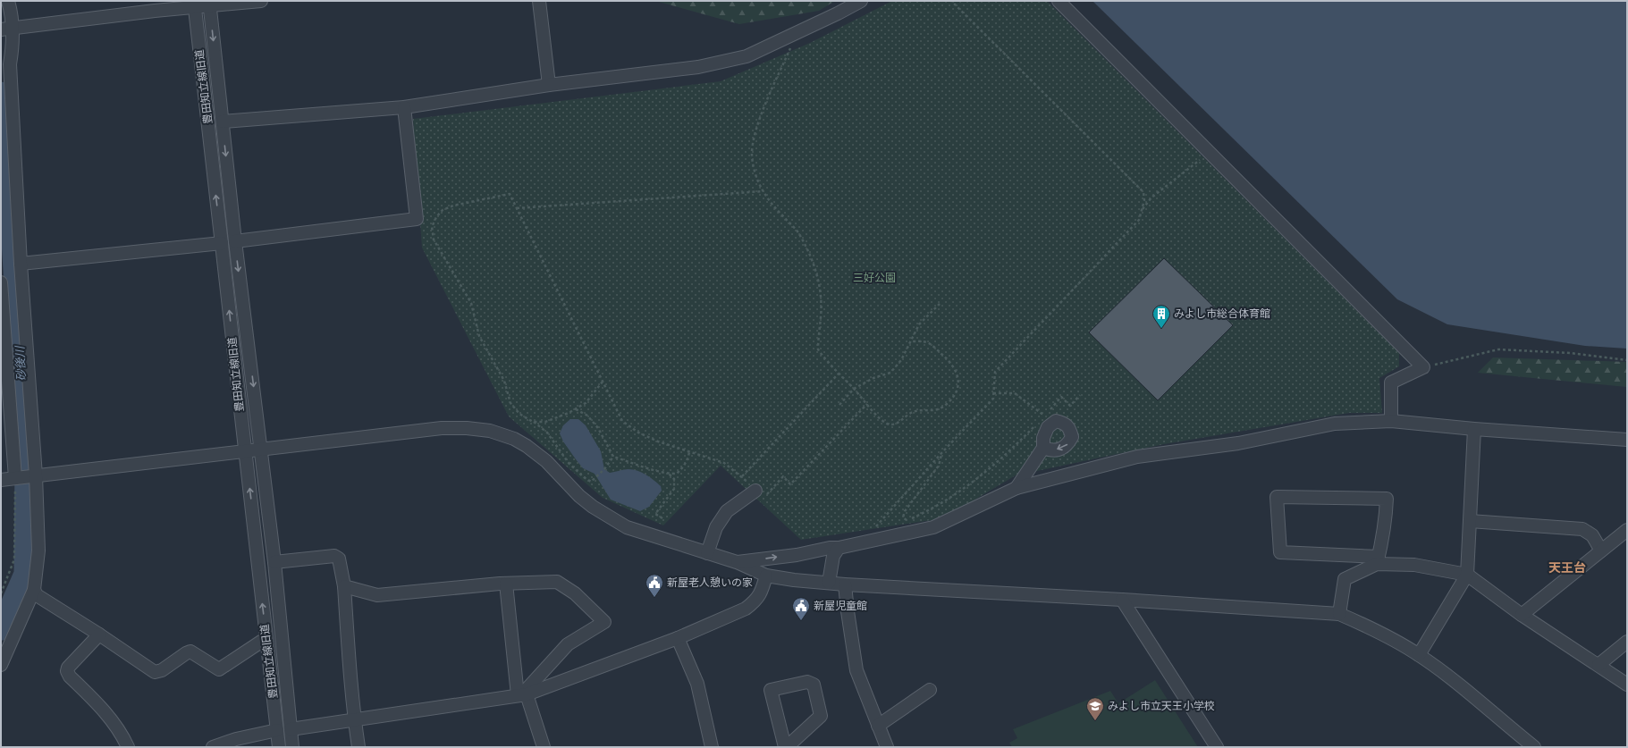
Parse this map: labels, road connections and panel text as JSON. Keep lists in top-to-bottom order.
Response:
{
  "streets": {
    "street": ["豊田知立線旧道"]
  },
  "districts": ["天王台"],
  "water": ["砂後川"],
  "parks": ["三好公園"],
  "places": {
    "building": ["みよし市総合体育館"],
    "public building": ["新屋老人憩いの家", "新屋児童館"],
    "school or university": ["みよし市立天王小学校"]
  }
}
